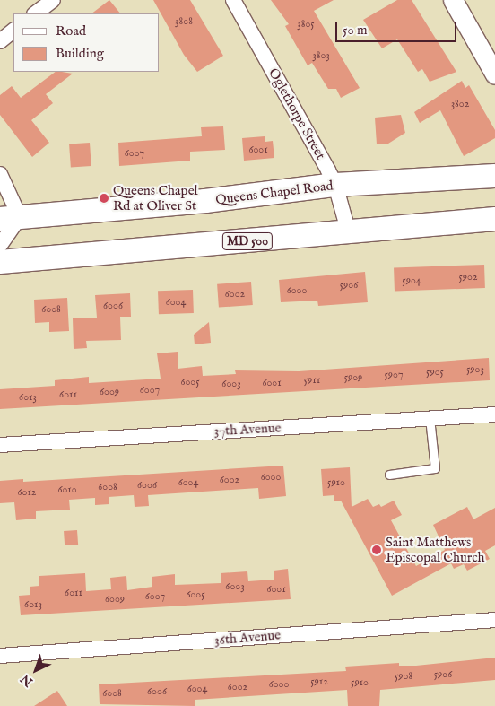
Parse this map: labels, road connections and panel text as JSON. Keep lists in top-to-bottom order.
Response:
{
  "streets": {
    "main road": ["Queens Chapel Road", "MD 500"],
    "street": ["Oglethorpe Street", "37th Avenue", "36th Avenue"]
  },
  "crossings": [
    ["Oglethorpe Street", "Queens Chapel Road"],
    ["Oglethorpe Street", "MD 500"]
  ],
  "places": ["Queens Chapel Rd at Oliver St", "Saint Matthews Episcopal Church"],
  "house_numbers": [
    "3808",
    "3805",
    "3803",
    "3802",
    "6001",
    "6007",
    "5902",
    "5904",
    "5906",
    "6000",
    "6002",
    "6004",
    "6006",
    "6008",
    "5903",
    "5905",
    "5907",
    "5909",
    "5911",
    "6005",
    "6001",
    "6003",
    "6007",
    "6009",
    "6011",
    "6013",
    "6000",
    "6002",
    "6004",
    "5910",
    "6006",
    "6008",
    "6010",
    "6012",
    "6003",
    "6001",
    "6011",
    "6005",
    "6007",
    "6009",
    "6013",
    "5906",
    "5908",
    "5912",
    "5910",
    "6000",
    "6002",
    "6004",
    "6006",
    "6008"
  ],
  "legend": ["Road", "Building"],
  "scale_bar": "50 m",
  "north": "bottom left"
}
